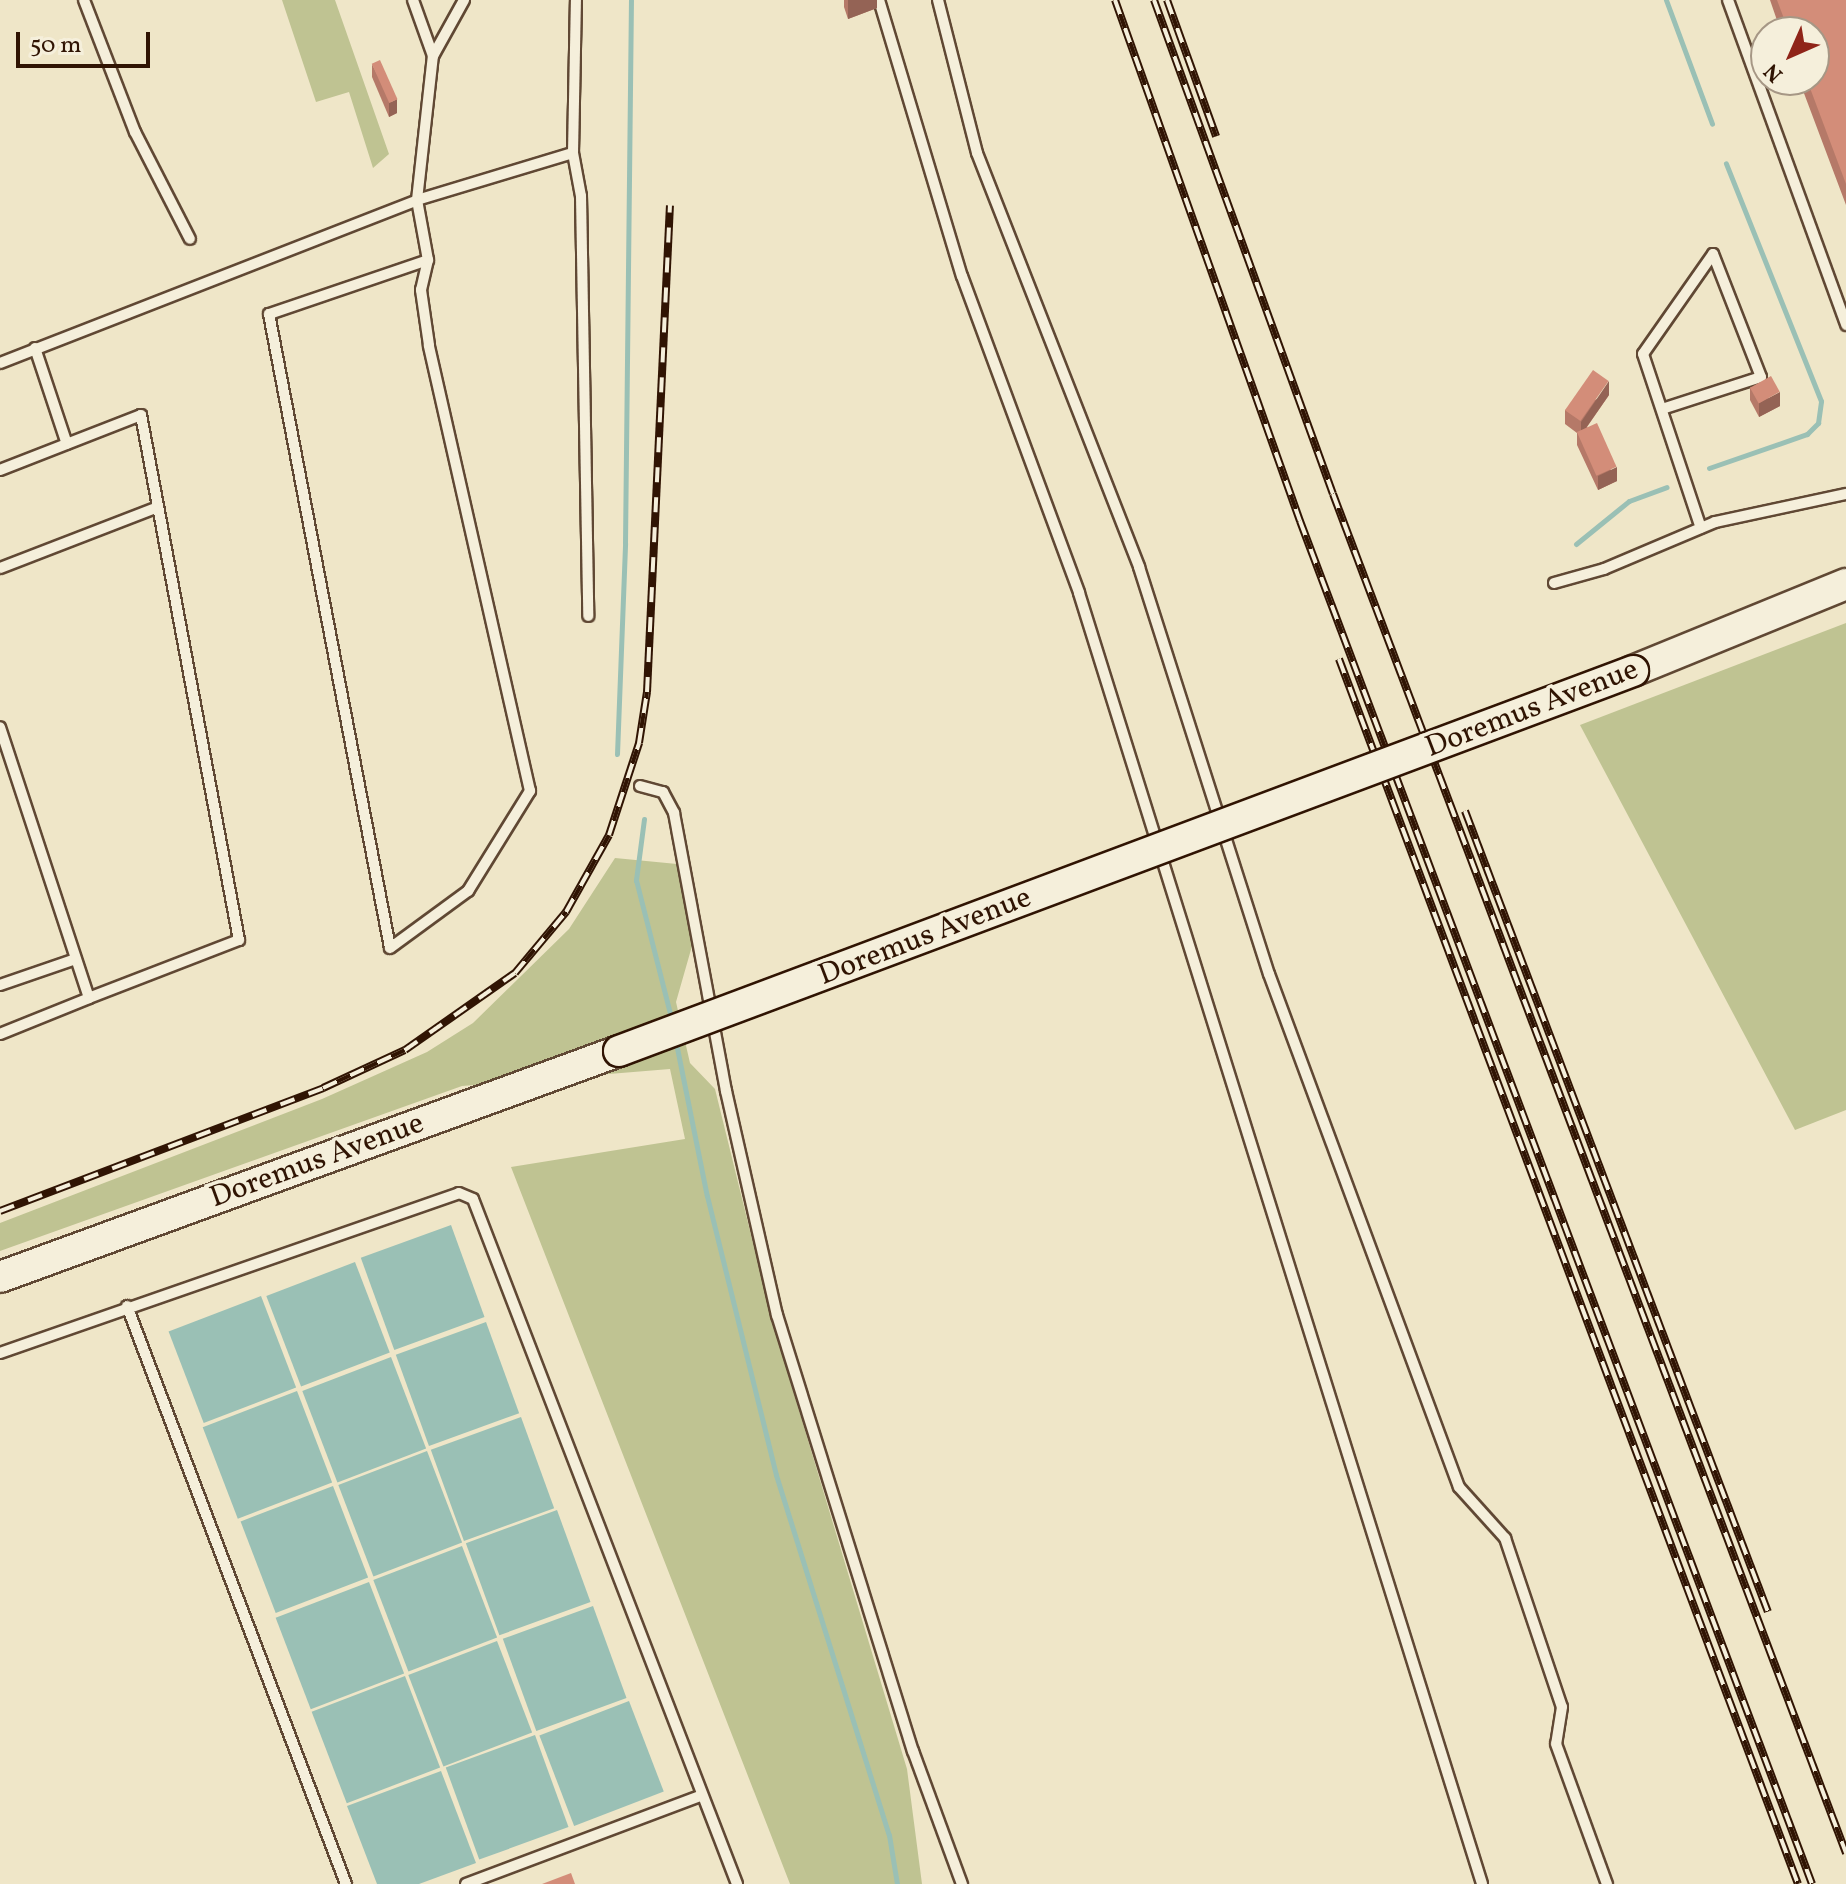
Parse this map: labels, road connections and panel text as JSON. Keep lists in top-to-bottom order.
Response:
{
  "streets": {
    "main road": ["Doremus Avenue"]
  },
  "scale_bar": "50 m",
  "north": "bottom left"
}
